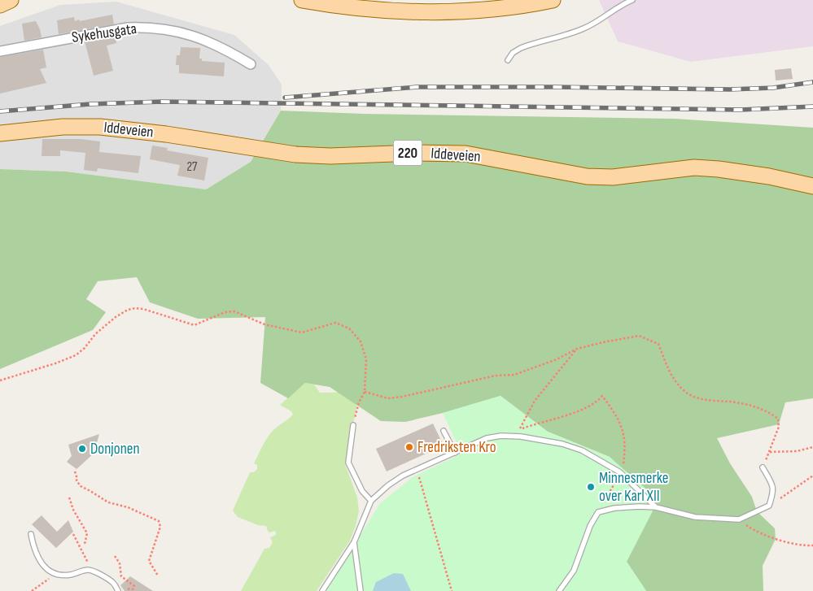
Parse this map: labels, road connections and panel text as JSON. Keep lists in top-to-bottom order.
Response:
{
  "streets": {
    "main road": ["Iddeveien", "220"],
    "street": ["Sykehusgata"]
  },
  "places": ["Fredriksten Kro", "Donjonen", "Minnesmerke over Karl XII"],
  "house_numbers": ["27"]
}
